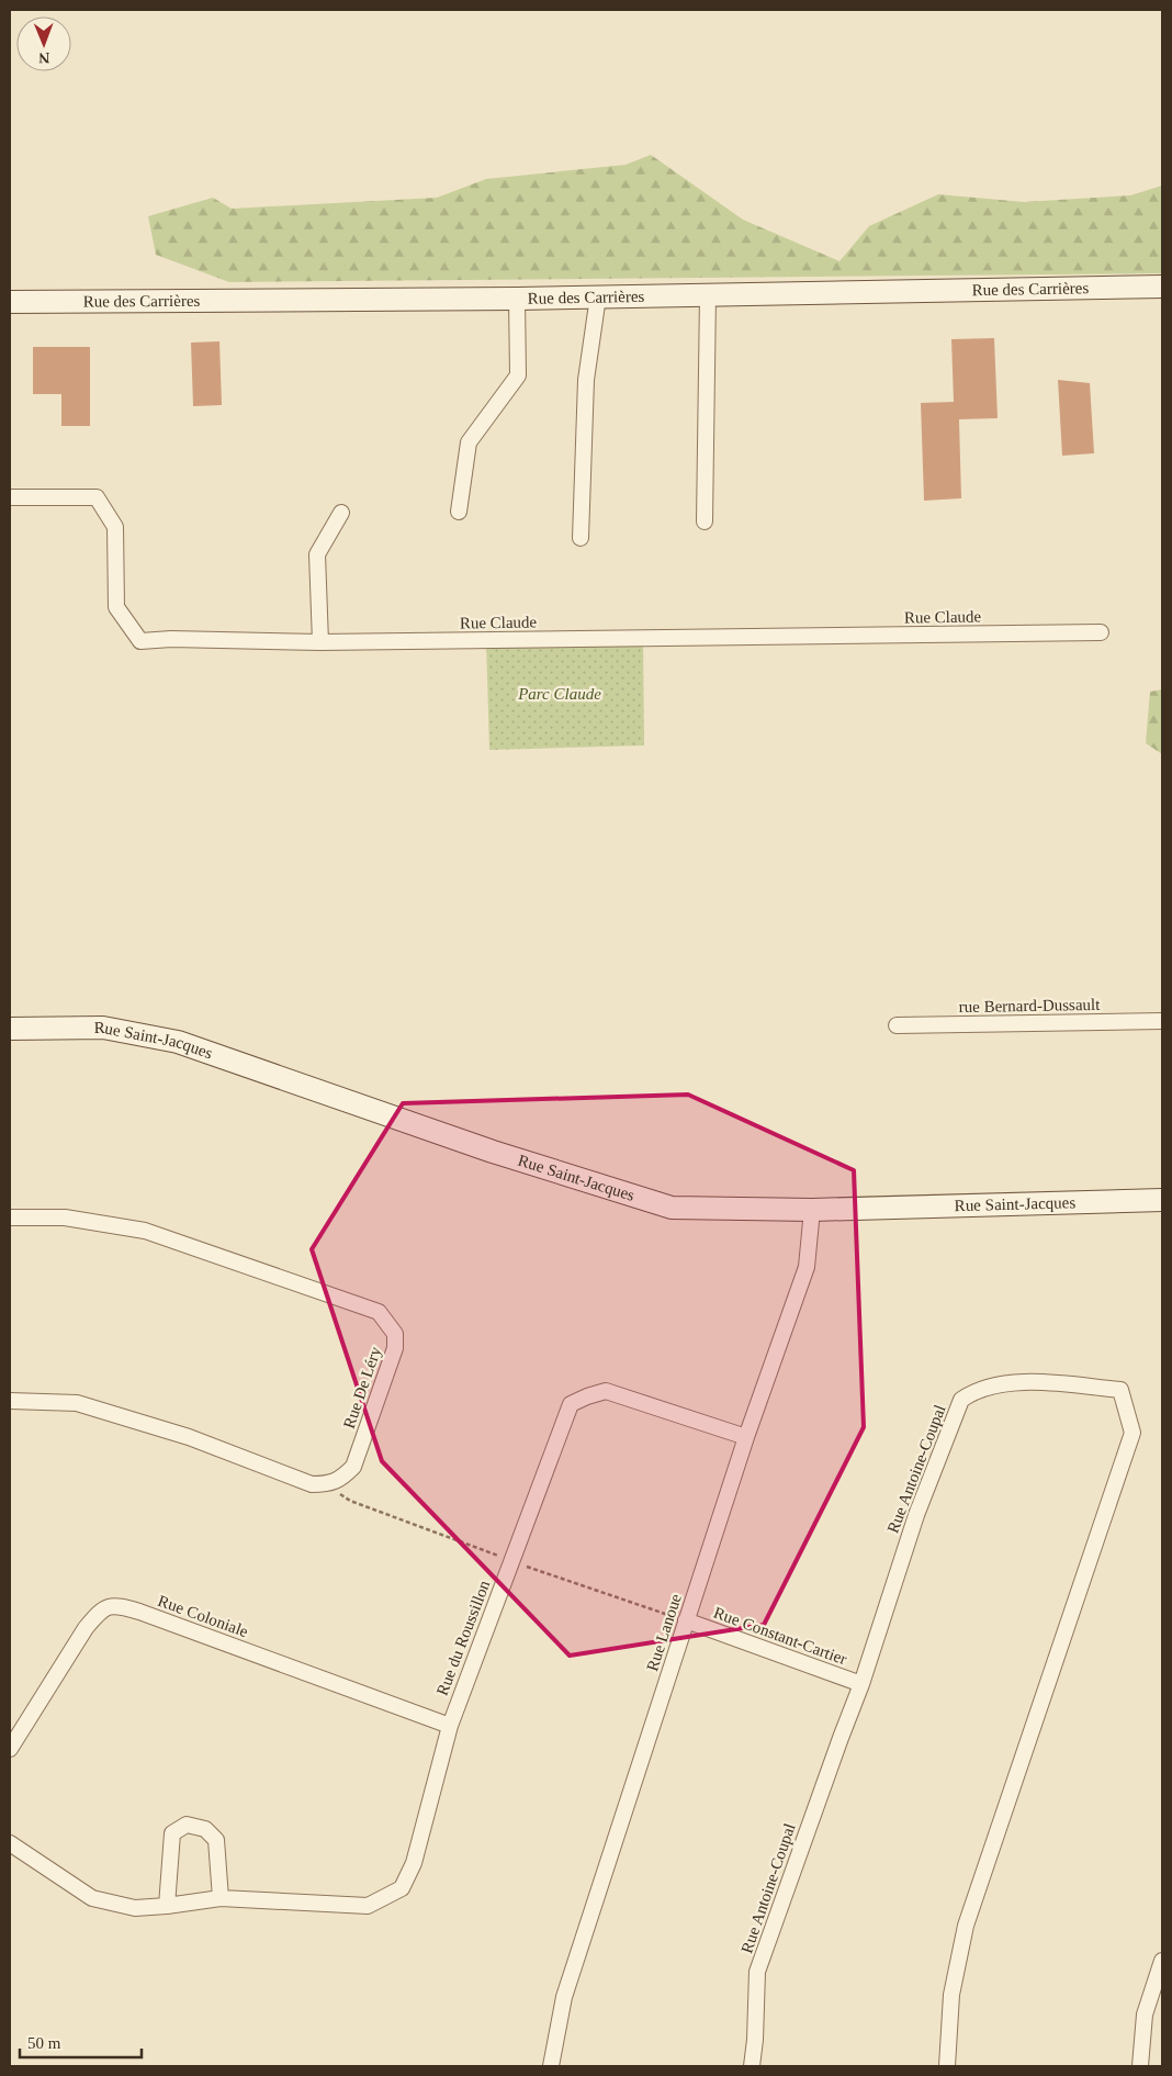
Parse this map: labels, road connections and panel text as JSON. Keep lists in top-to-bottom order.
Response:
{
  "streets": {
    "street": [
      "Rue des Carrières",
      "Rue Claude",
      "rue Bernard-Dussault",
      "Rue Saint-Jacques",
      "Rue De Léry",
      "Rue Antoine-Coupal",
      "Rue Coloniale",
      "Rue Lanoue",
      "Rue Constant-Cartier",
      "Rue du Roussillon"
    ]
  },
  "crossings": [
    ["Rue Saint-Jacques", "Rue Lanoue"],
    ["Rue Antoine-Coupal", "Rue Constant-Cartier"],
    ["Rue Coloniale", "Rue du Roussillon"],
    ["Rue Lanoue", "Rue Constant-Cartier"],
    ["Rue Lanoue", "Rue du Roussillon"]
  ],
  "parks": ["Parc Claude"],
  "scale_bar": "50 m",
  "north": "bottom"
}
